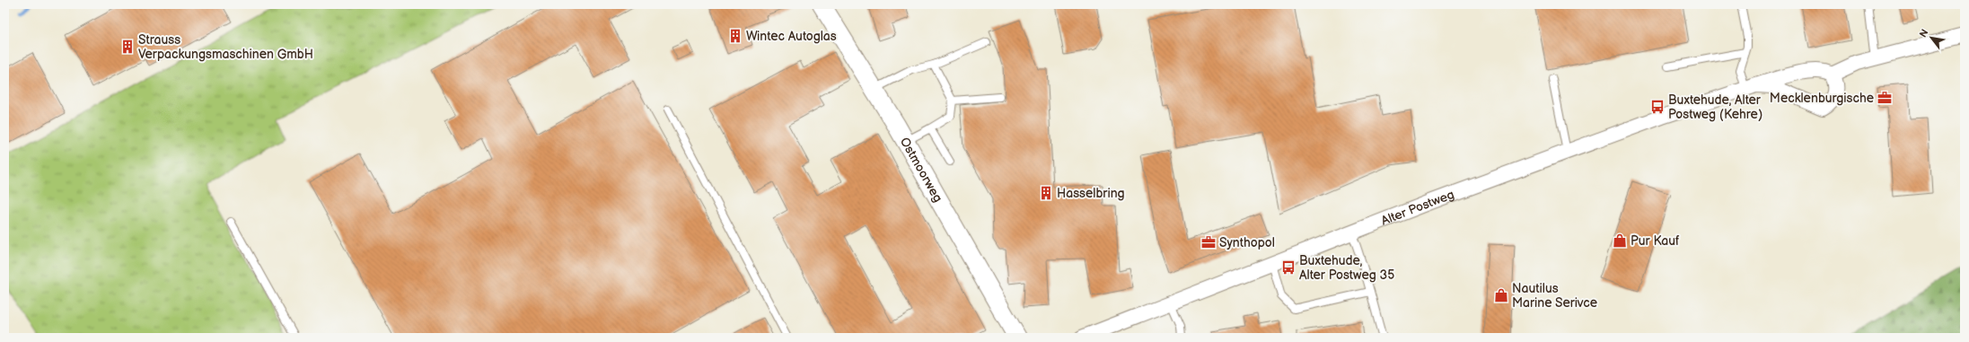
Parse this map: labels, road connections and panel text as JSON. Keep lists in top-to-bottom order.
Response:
{
  "streets": {
    "street": ["Ostmoorweg", "Alter Postweg"]
  },
  "places": {
    "building": ["Wintec Autoglas", "Strauss Verpackungsmaschinen GmbH", "Hasselbring"],
    "office": ["Mecklenburgische", "Synthopol"],
    "bus stop": ["Buxtehude, Alter Postweg (Kehre)", "Buxtehude, Alter Postweg 35"],
    "shop": ["Pur Kauf", "Nautilus Marine Serivce"]
  },
  "north": "top left"
}
